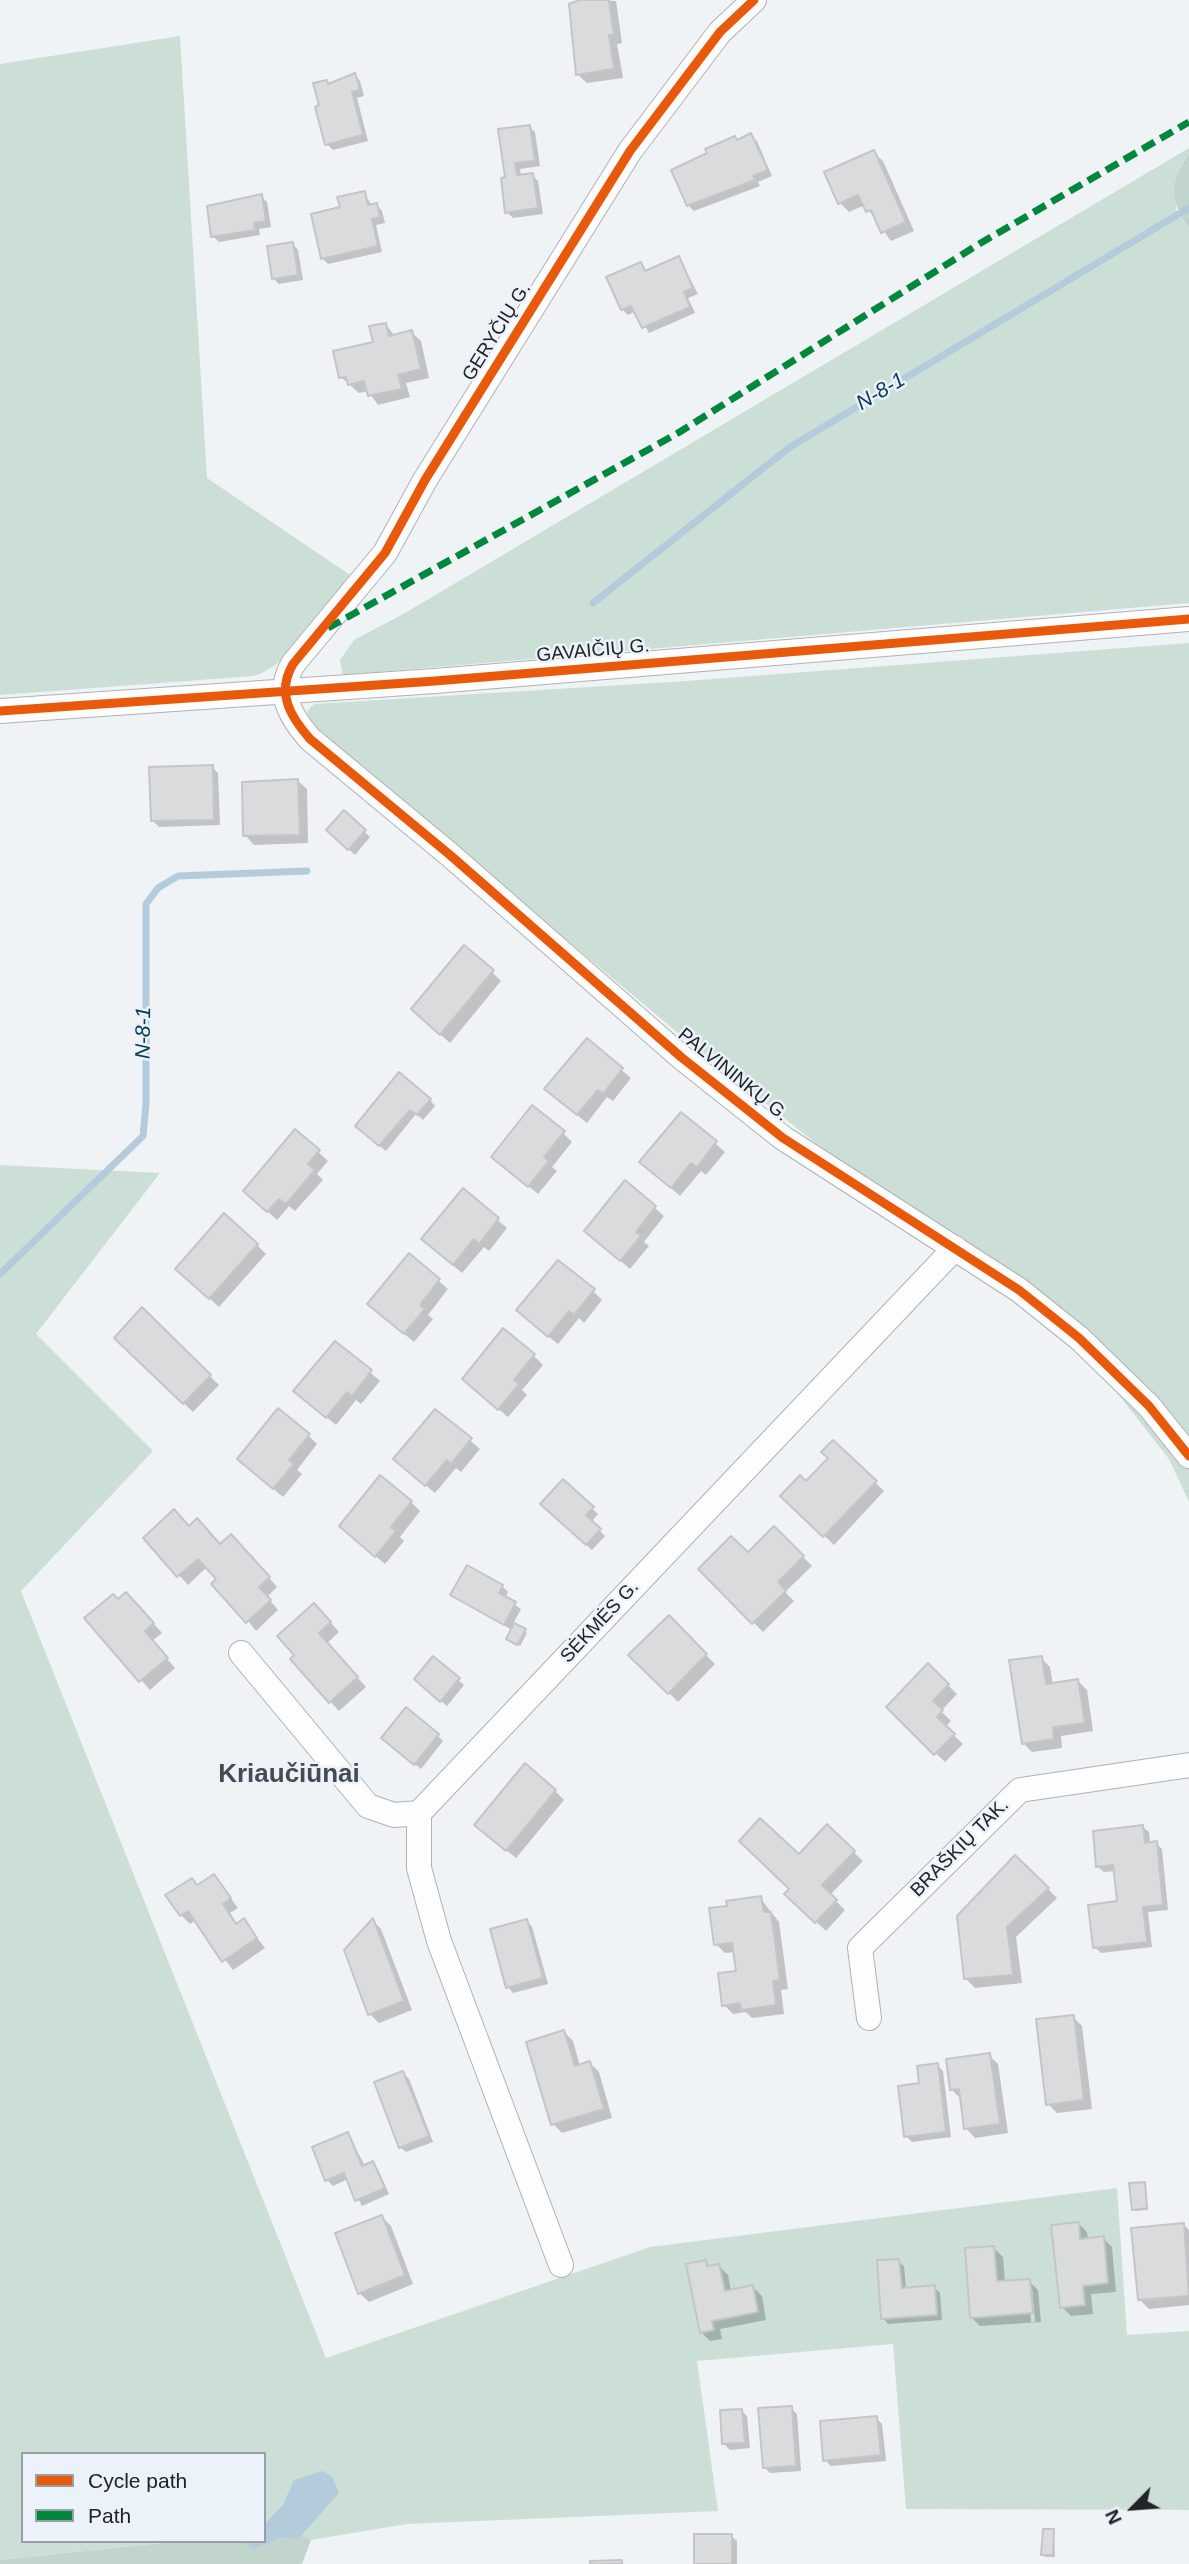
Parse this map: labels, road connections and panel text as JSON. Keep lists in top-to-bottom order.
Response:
{
  "streets": {
    "street": [
      "GERYČIŲ G.",
      "GAVAIČIŲ G.",
      "PALVININKŲ G.",
      "SĖKMĖS G.",
      "BRAŠKIŲ TAK."
    ]
  },
  "crossings": [
    ["GERYČIŲ G.", "GAVAIČIŲ G."],
    ["GERYČIŲ G.", "PALVININKŲ G."],
    ["GAVAIČIŲ G.", "PALVININKŲ G."],
    ["PALVININKŲ G.", "SĖKMĖS G."]
  ],
  "districts": ["Kriaučiūnai"],
  "water": ["N-8-1"],
  "legend": ["Cycle path", "Path"],
  "north": "bottom left"
}
